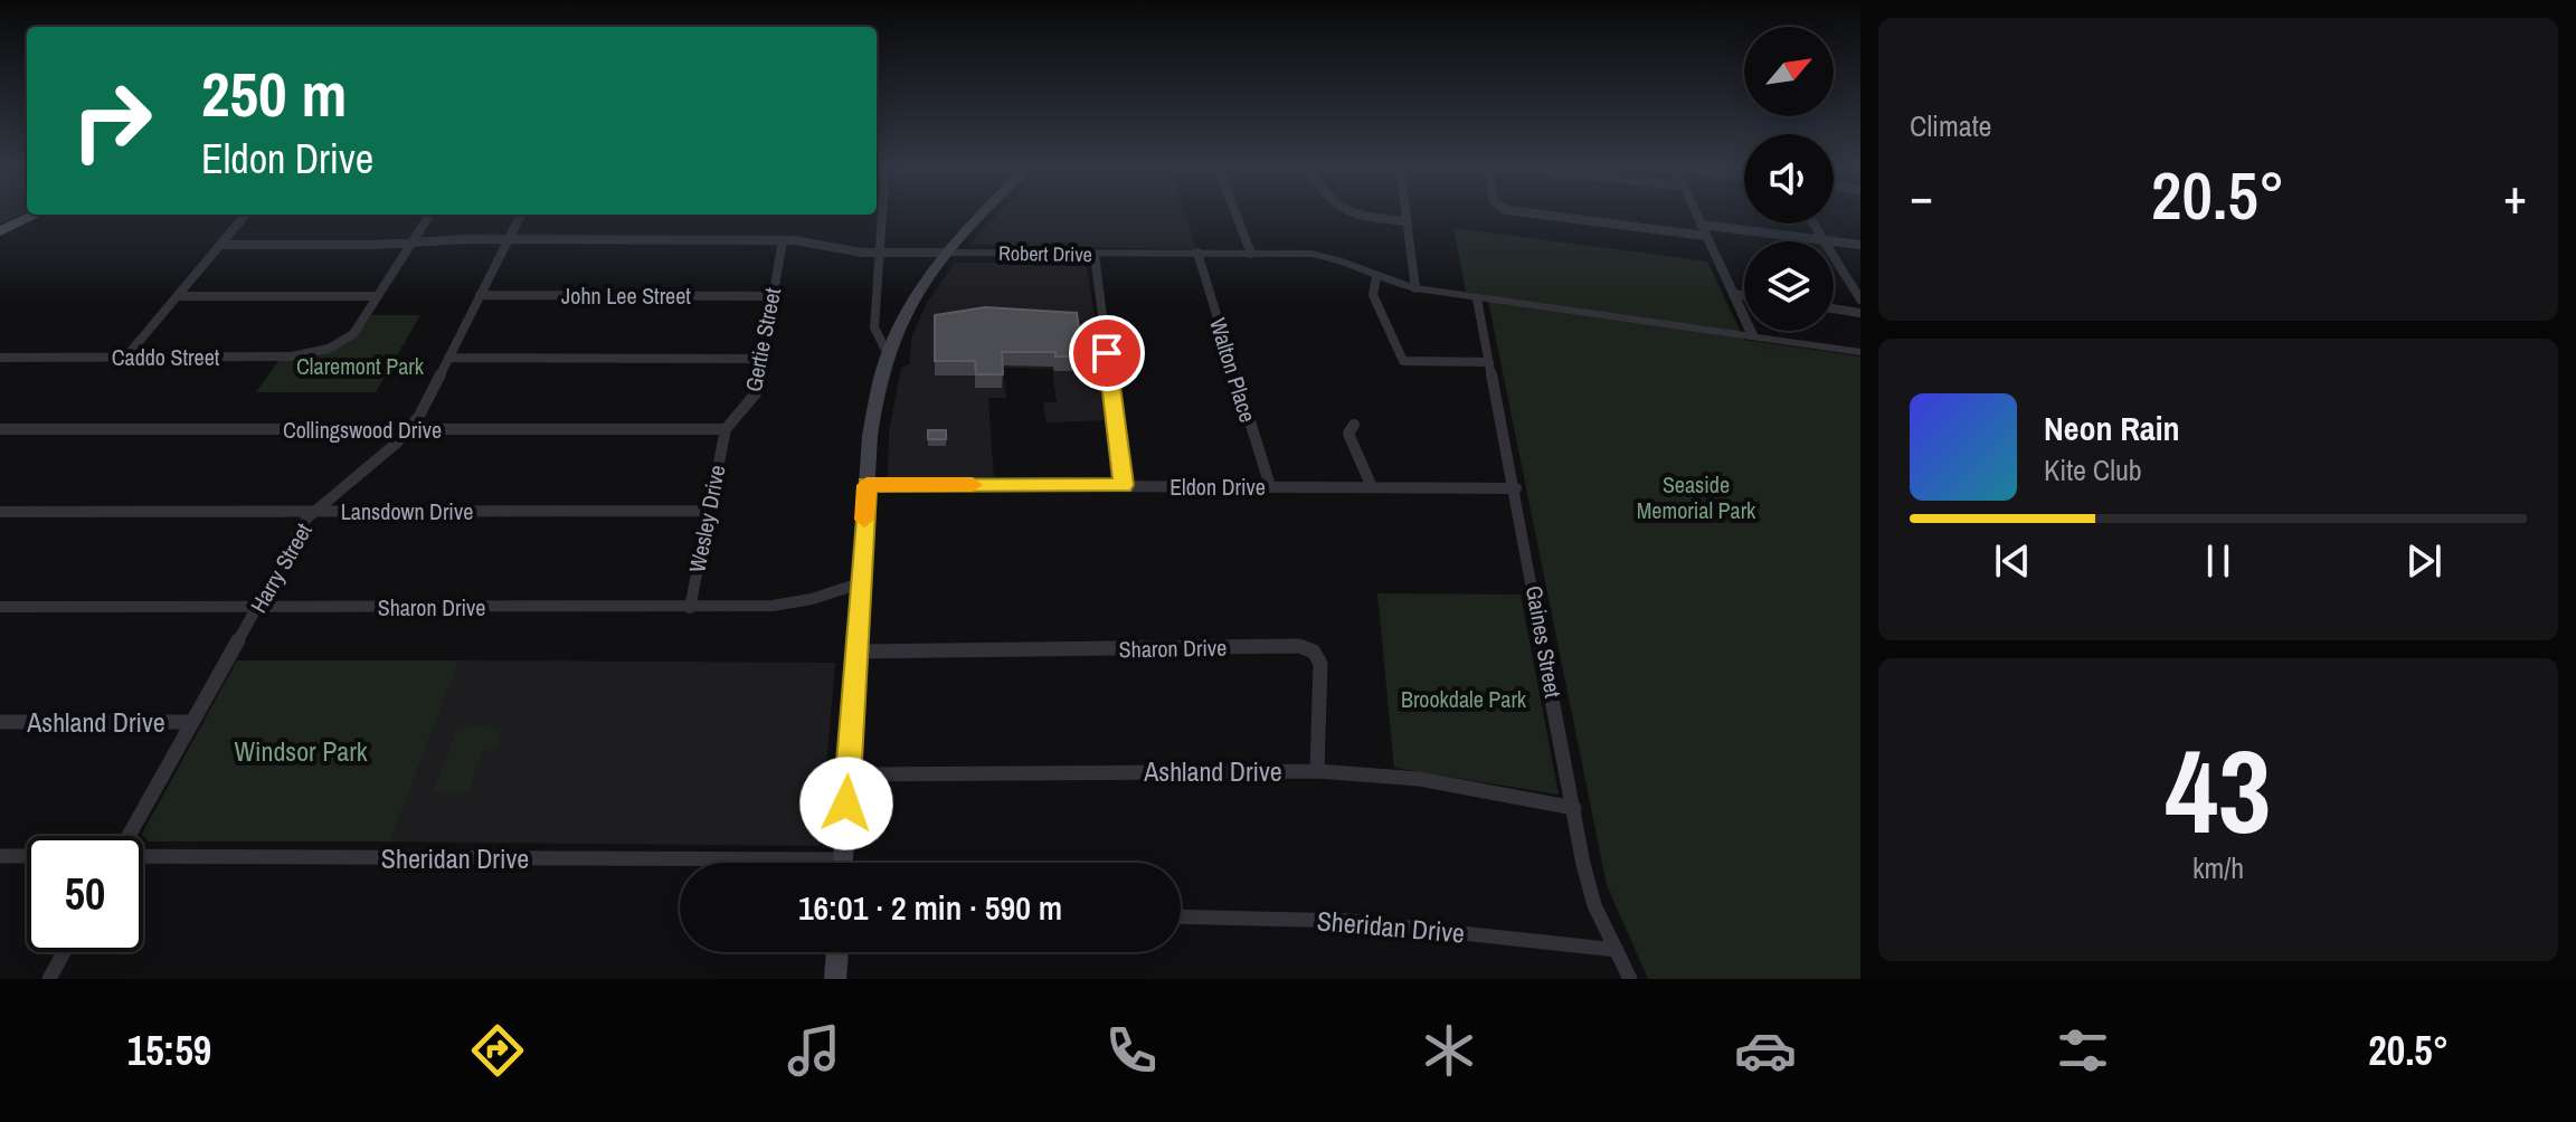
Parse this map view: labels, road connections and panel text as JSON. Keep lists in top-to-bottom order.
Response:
{
  "streets": {
    "street": [
      "Robert Drive",
      "John Lee Street",
      "Gertie Street",
      "Caddo Street",
      "Walton Place",
      "Collingswood Drive",
      "Eldon Drive",
      "Lansdown Drive",
      "Wesley Drive",
      "Harry Street",
      "Sharon Drive",
      "Gaines Street",
      "Ashland Drive",
      "Sheridan Drive"
    ]
  },
  "crossings": [
    ["Robert Drive", "Gertie Street"],
    ["Robert Drive", "Walton Place"],
    ["Robert Drive", "Harry Street"],
    ["Robert Drive", "Gaines Street"],
    ["John Lee Street", "Gertie Street"],
    ["John Lee Street", "Harry Street"],
    ["Gertie Street", "Collingswood Drive"],
    ["Gertie Street", "Wesley Drive"],
    ["Walton Place", "Eldon Drive"],
    ["Collingswood Drive", "Wesley Drive"],
    ["Collingswood Drive", "Harry Street"],
    ["Eldon Drive", "Gaines Street"],
    ["Lansdown Drive", "Wesley Drive"],
    ["Lansdown Drive", "Harry Street"],
    ["Wesley Drive", "Sharon Drive"],
    ["Harry Street", "Sharon Drive"],
    ["Harry Street", "Ashland Drive"],
    ["Sharon Drive", "Ashland Drive"],
    ["Gaines Street", "Ashland Drive"],
    ["Gaines Street", "Sheridan Drive"]
  ],
  "parks": [
    "Claremont Park",
    "Seaside Memorial Park",
    "Brookdale Park",
    "Windsor Park"
  ],
  "north": "top right",
  "page": {
    "tile": [
      "Climate",
      ["43", "km/h"]
    ],
    "turn": ["250 m", "Eldon Drive"],
    "heat": ["−", "20.5°", "+"],
    "song": ["Neon Rain", "Kite Club"],
    "limit": "50",
    "trip": "16:01 · 2 min · 590 m",
    "tabs": ["15:59", "20.5°"]
  }
}
